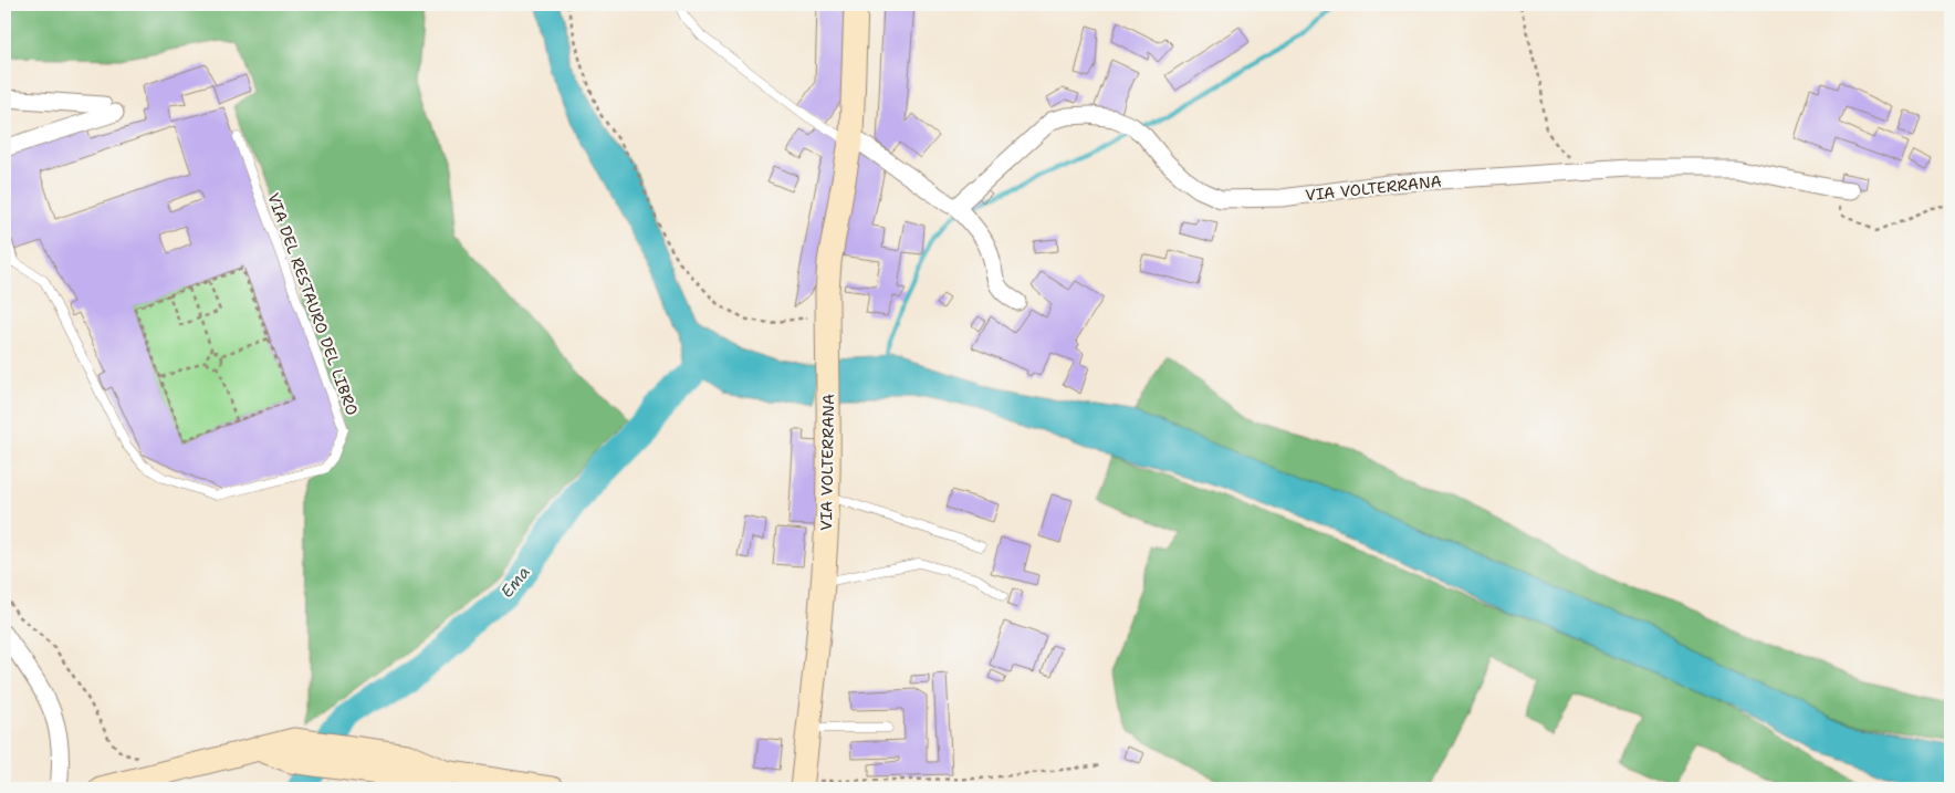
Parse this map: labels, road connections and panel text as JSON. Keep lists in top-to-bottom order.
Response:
{
  "streets": {
    "main road": ["VIA VOLTERRANA"],
    "lane": ["VIA DEL RESTAURO DEL LIBRO"]
  },
  "water": ["Ema"]
}
